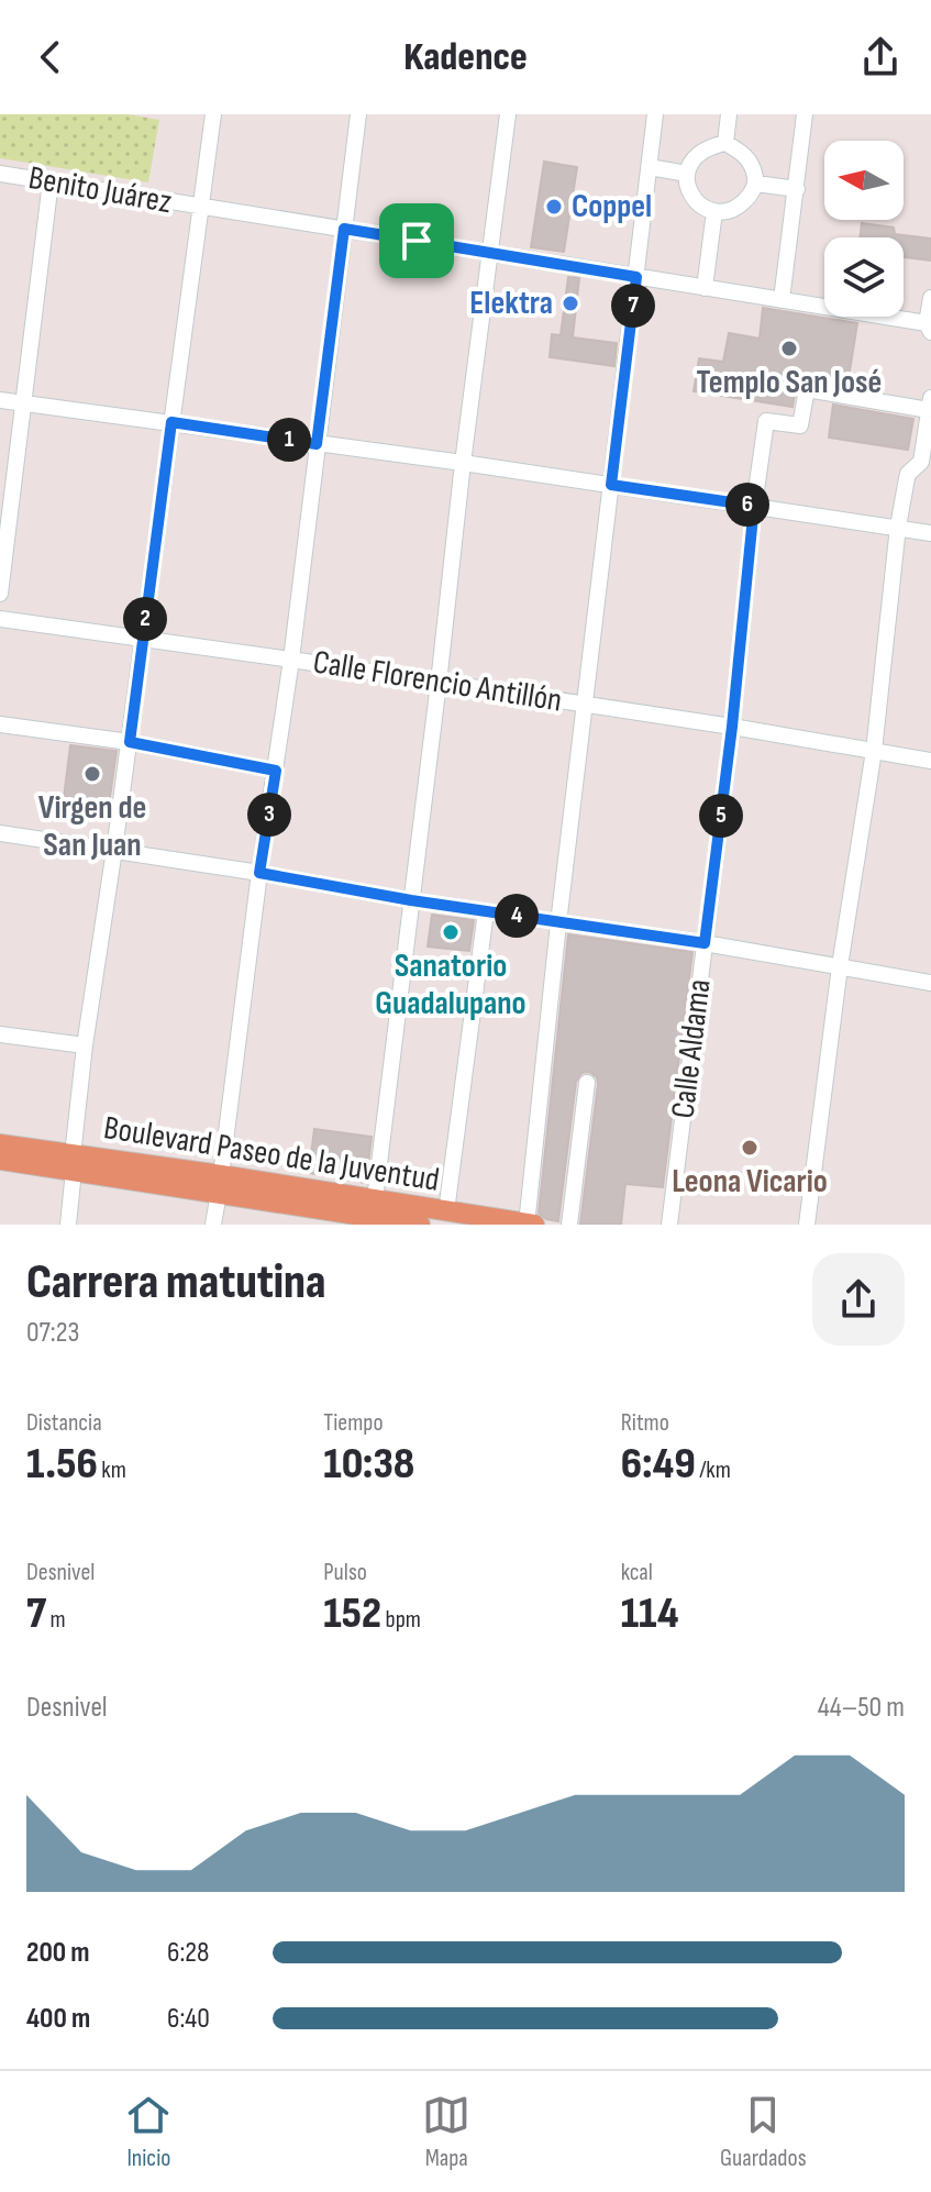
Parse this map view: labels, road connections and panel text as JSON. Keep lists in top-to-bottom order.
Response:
{
  "streets": {
    "main road": ["Boulevard Paseo de la Juventud"],
    "street": ["Benito Juárez", "Calle Florencio Antillón", "Calle Aldama"]
  },
  "crossings": [
    ["Calle Florencio Antillón", "Calle Aldama"]
  ],
  "places": [
    "Coppel",
    "Elektra",
    "Templo San José",
    "Virgen de San Juan",
    "Sanatorio Guadalupano",
    "Leona Vicario"
  ],
  "north": "left",
  "page": {
    "header": "Kadence",
    "pins": [
      "7",
      "1",
      "6",
      "2",
      "3",
      "5",
      "4"
    ],
    "heading": ["Carrera matutina", "07:23"],
    "stats": [
      ["Distancia", "1.56 km"],
      ["Tiempo", "10:38"],
      ["Ritmo", "6:49 /km"],
      ["Desnivel", "7 m"],
      ["Pulso", "152 bpm"],
      ["kcal", "114"]
    ],
    "chart": ["Desnivel", "44–50 m"],
    "list": [
      {
        "name": "200 m",
        "note": "6:28"
      },
      {
        "name": "400 m",
        "note": "6:40"
      }
    ],
    "tabs": ["Inicio", "Mapa", "Guardados"]
  }
}
